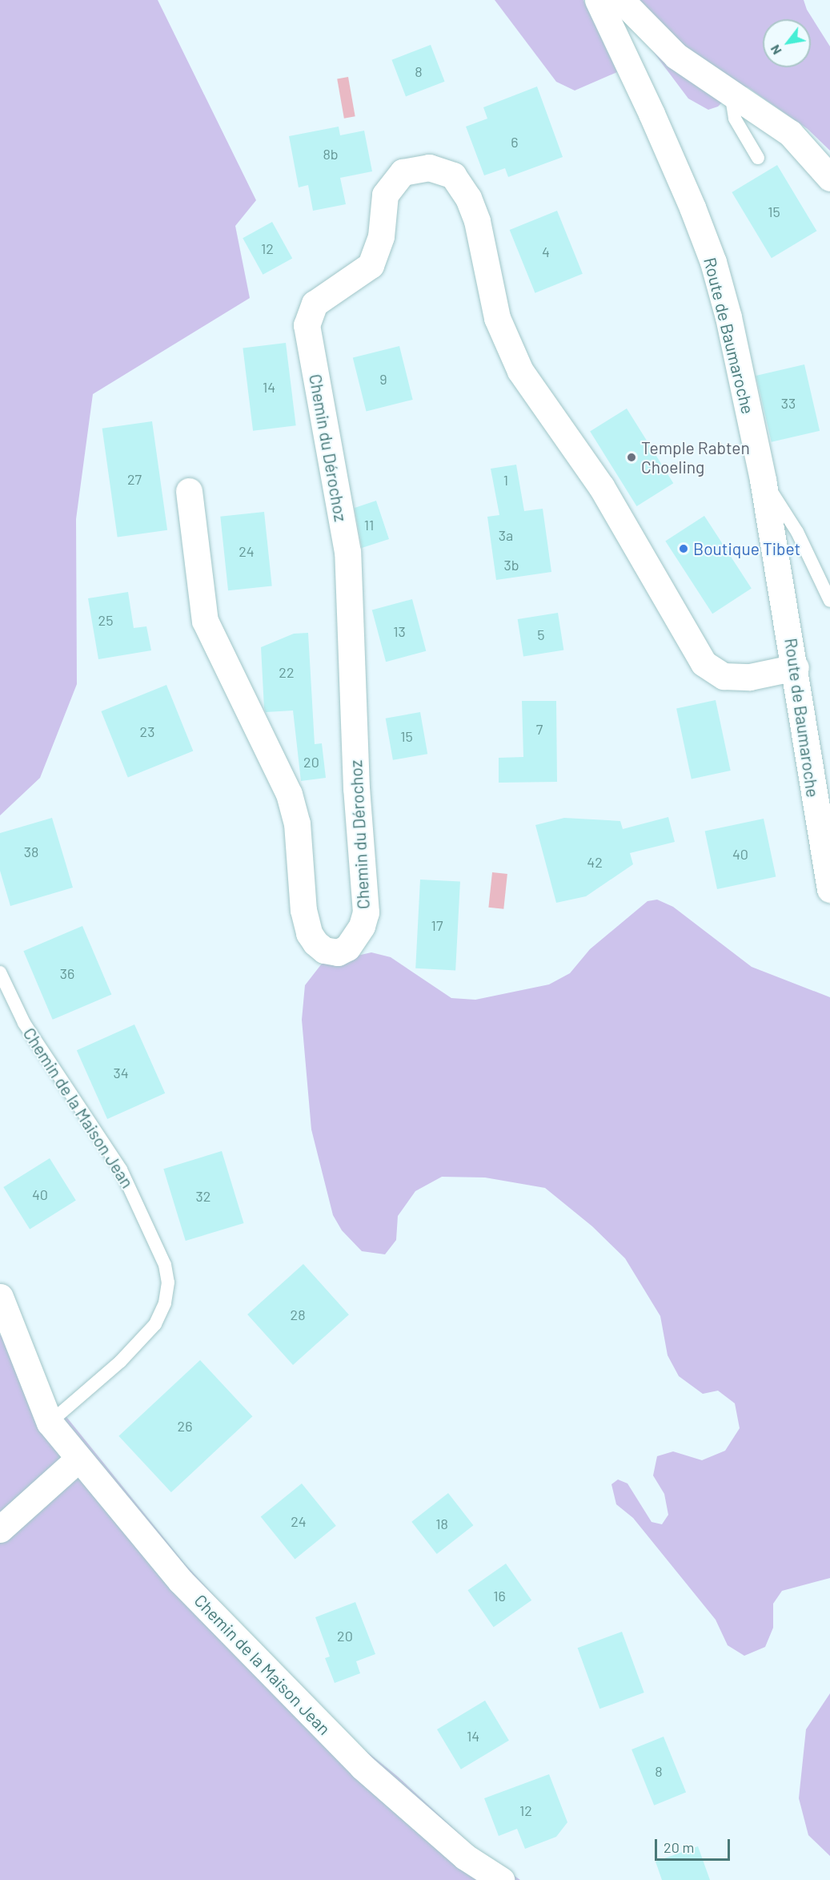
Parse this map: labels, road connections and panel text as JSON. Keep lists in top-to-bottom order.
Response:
{
  "streets": {
    "street": ["Route de Baumaroche", "Chemin du Dérochoz", "Chemin de la Maison Jean"]
  },
  "crossings": [
    ["Route de Baumaroche", "Chemin du Dérochoz"]
  ],
  "places": ["Temple Rabten Choeling", "Boutique Tibet"],
  "house_numbers": [
    "8",
    "6",
    "8b",
    "15",
    "12",
    "4",
    "9",
    "14",
    "33",
    "27",
    "1",
    "11",
    "3a",
    "24",
    "3b",
    "25",
    "13",
    "5",
    "22",
    "7",
    "23",
    "15",
    "20",
    "38",
    "40",
    "42",
    "17",
    "36",
    "34",
    "40",
    "32",
    "28",
    "26",
    "24",
    "18",
    "16",
    "20",
    "14",
    "8",
    "12"
  ],
  "scale_bar": "20 m",
  "north": "bottom left"
}
